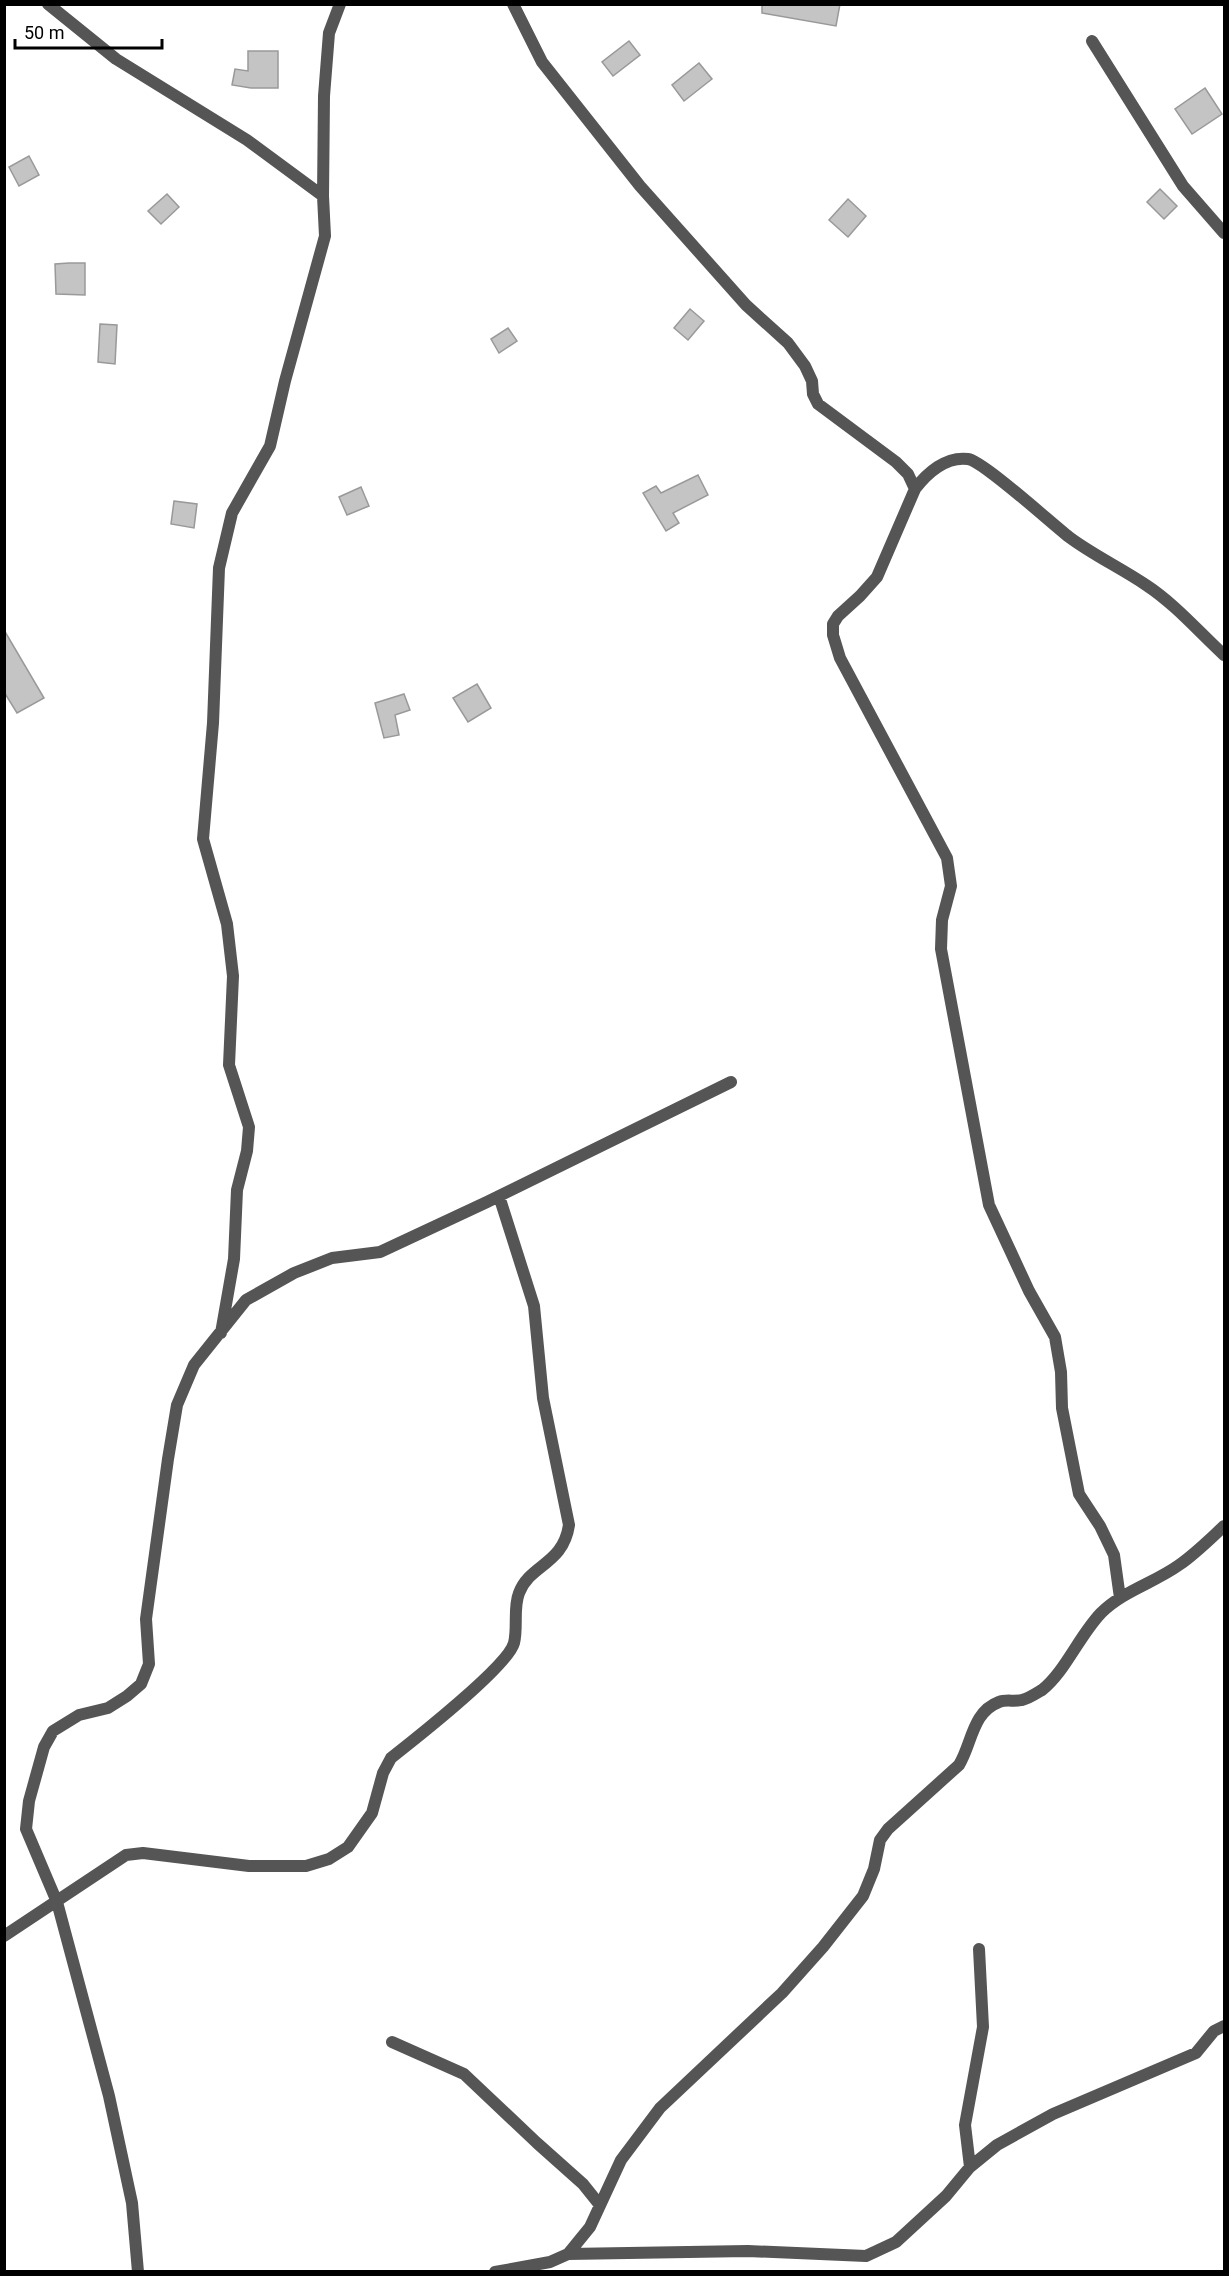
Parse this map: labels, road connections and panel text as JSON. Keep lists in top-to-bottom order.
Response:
{
  "scale_bar": "50 m"
}
